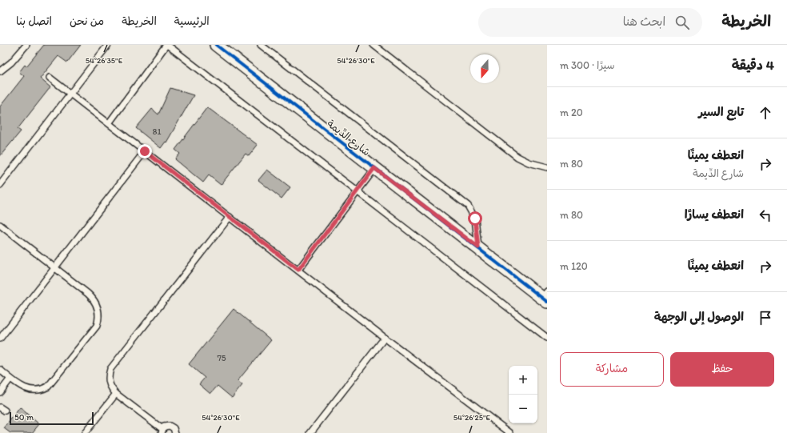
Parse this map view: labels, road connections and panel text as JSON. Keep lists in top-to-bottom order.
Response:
{
  "streets": {
    "street": ["شارع الدِّيمة"]
  },
  "house_numbers": ["81", "75"],
  "scale_bar": "50 m",
  "north": "bottom",
  "page": {
    "header": "الخريطة",
    "search": "ابحث هنا",
    "nav": [
      "الرئيسية",
      "الخريطة",
      "من نحن",
      "اتصل بنا"
    ],
    "heading": ["4 دقيقة", "سيرًا · 300 m"],
    "list": [
      ["تابع السير", "20 m"],
      ["انعطف يمينًا", "شارع الدِّيمة", "80 m"],
      ["انعطف يسارًا", "80 m"],
      ["انعطف يمينًا", "120 m"],
      "الوصول إلى الوجهة"
    ],
    "buttons": ["حفظ", "مشاركة"],
    "map_buttons": ["+", "−"],
    "scale": "50 m"
  },
  "coordinates": ["54°26'35\"E", "54°26'30\"E", "54°26'25\"E"]
}
